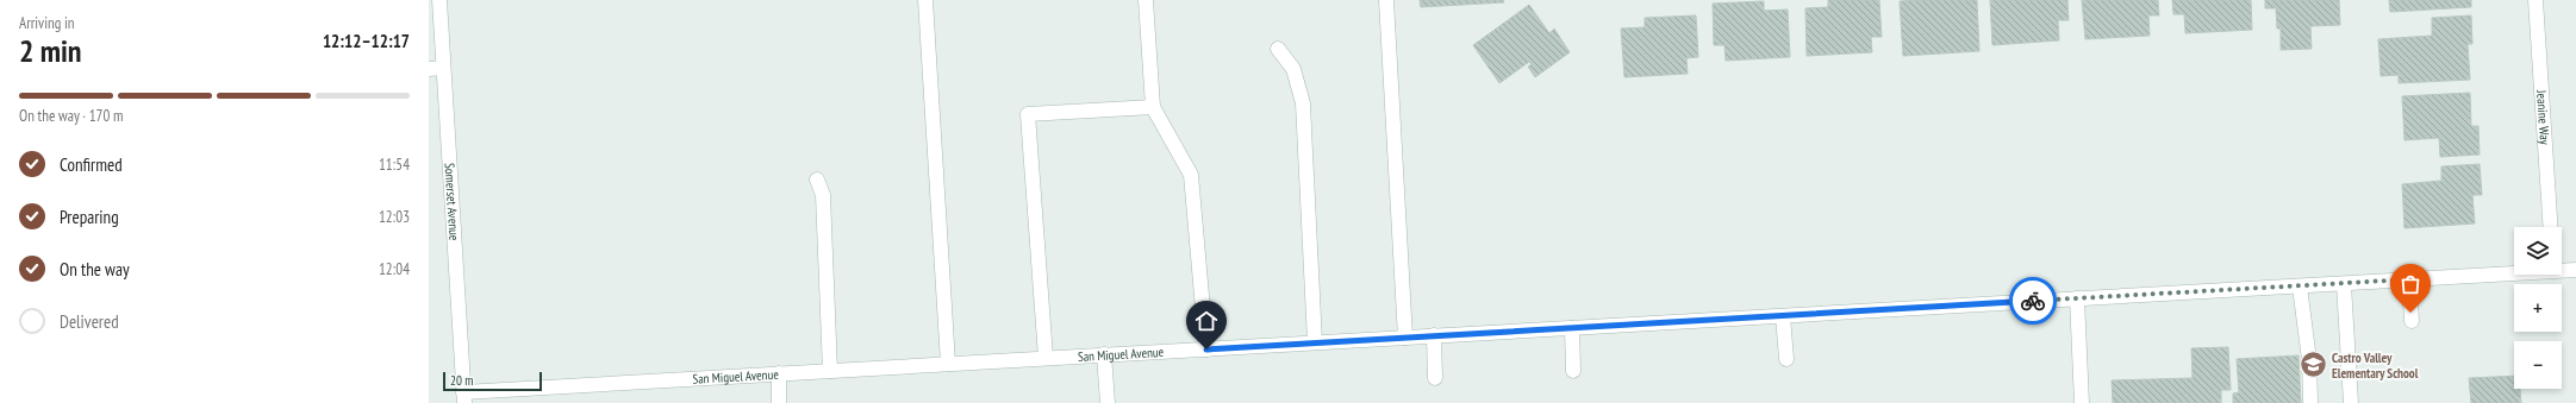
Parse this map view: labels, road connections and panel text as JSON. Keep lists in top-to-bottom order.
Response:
{
  "streets": {
    "street": ["Jeanine Way", "Somerset Avenue", "San Miguel Avenue"]
  },
  "crossings": [
    ["Somerset Avenue", "San Miguel Avenue"]
  ],
  "places": {
    "school or university": ["Castro Valley Elementary School"]
  },
  "scale_bar": "20 m",
  "page": {
    "heading": ["2 min", "Arriving in", "12:12–12:17"],
    "bar": "On the way · 170 m",
    "list": [
      ["Confirmed", "11:54"],
      ["Preparing", "12:03"],
      ["On the way", "12:04"],
      "Delivered"
    ],
    "map_buttons": ["+", "−"],
    "scale": "20 m"
  }
}
